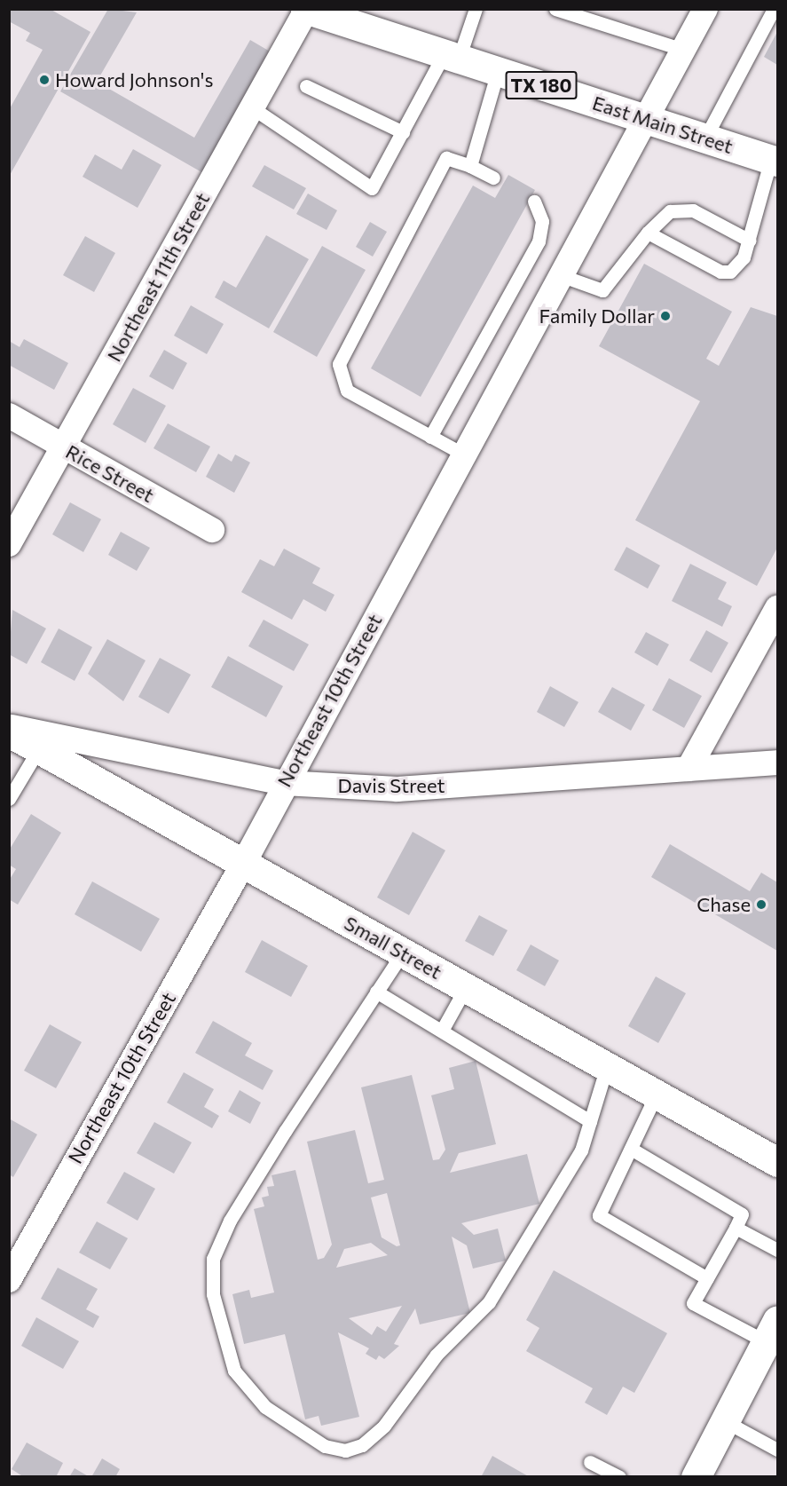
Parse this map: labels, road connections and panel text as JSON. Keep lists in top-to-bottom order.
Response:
{
  "streets": {
    "street": [
      "TX 180",
      "East Main Street",
      "Northeast 11th Street",
      "Rice Street",
      "Northeast 10th Street",
      "Davis Street",
      "Small Street"
    ]
  },
  "crossings": [
    ["East Main Street", "Northeast 11th Street"],
    ["East Main Street", "Northeast 10th Street"],
    ["Northeast 11th Street", "Rice Street"],
    ["Northeast 10th Street", "Davis Street"],
    ["Northeast 10th Street", "Small Street"]
  ],
  "places": ["Howard Johnson's", "Family Dollar", "Chase"]
}
